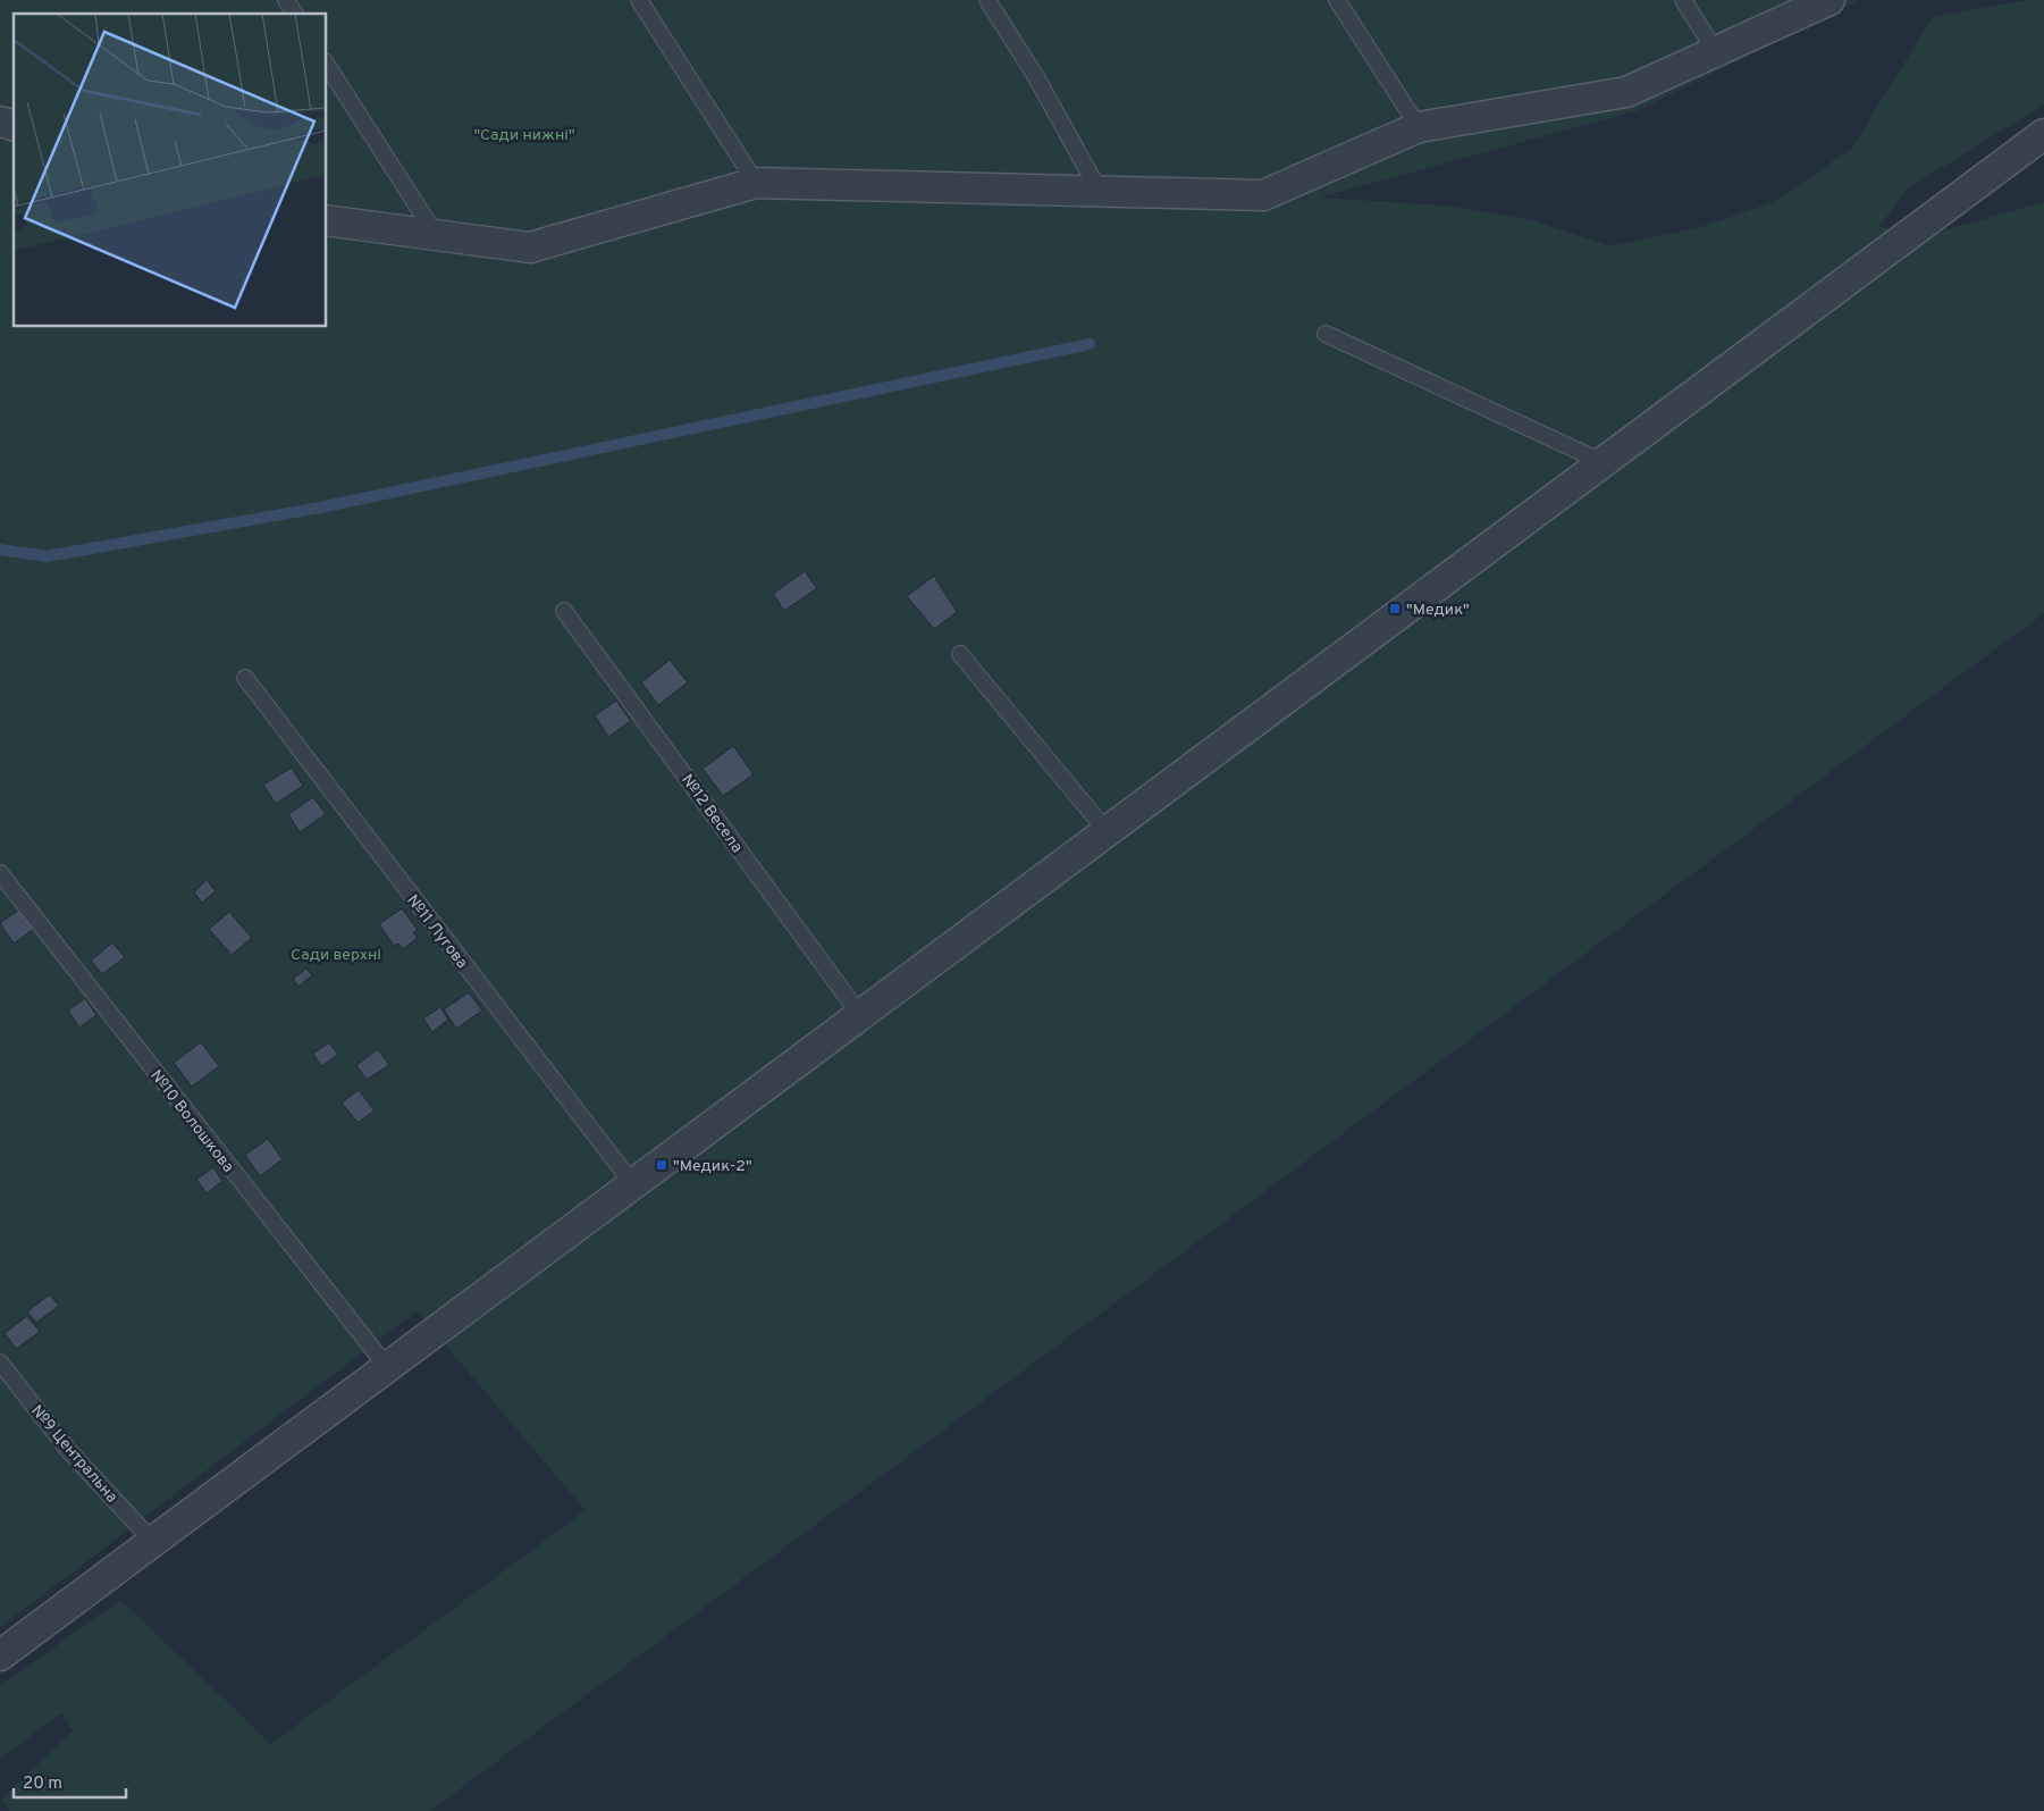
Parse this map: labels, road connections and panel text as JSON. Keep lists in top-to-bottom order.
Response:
{
  "streets": {
    "lane": [
      "№12 Весела",
      "№11 Лугова",
      "№10 Волошкова",
      "№9 Центральна"
    ]
  },
  "parks": ["\"Сади нижні\"", "Сади верхні"],
  "places": {
    "transit": ["\"Медик\"", "\"Медик-2\""]
  },
  "scale_bar": "20 m"
}
